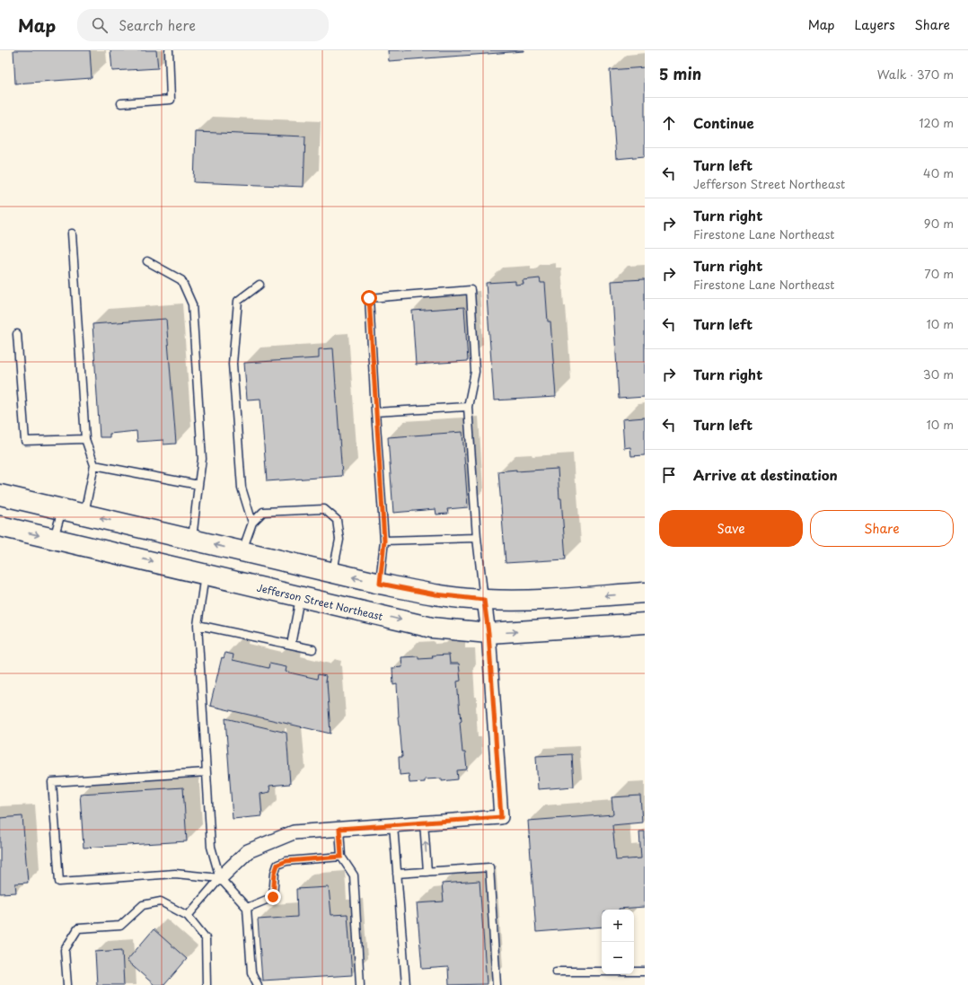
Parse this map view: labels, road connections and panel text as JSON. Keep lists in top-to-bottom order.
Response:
{
  "streets": {
    "main road": ["Jefferson Street Northeast"]
  },
  "page": {
    "header": "Map",
    "search": "Search here",
    "nav": ["Map", "Layers", "Share"],
    "heading": ["5 min", "Walk · 370 m"],
    "list": [
      ["Continue", "120 m"],
      ["Turn left", "Jefferson Street Northeast", "40 m"],
      ["Turn right", "Firestone Lane Northeast", "90 m"],
      ["Turn right", "Firestone Lane Northeast", "70 m"],
      ["Turn left", "10 m"],
      ["Turn right", "30 m"],
      ["Turn left", "10 m"],
      "Arrive at destination"
    ],
    "buttons": ["Save", "Share"],
    "map_buttons": ["+", "−"]
  }
}
